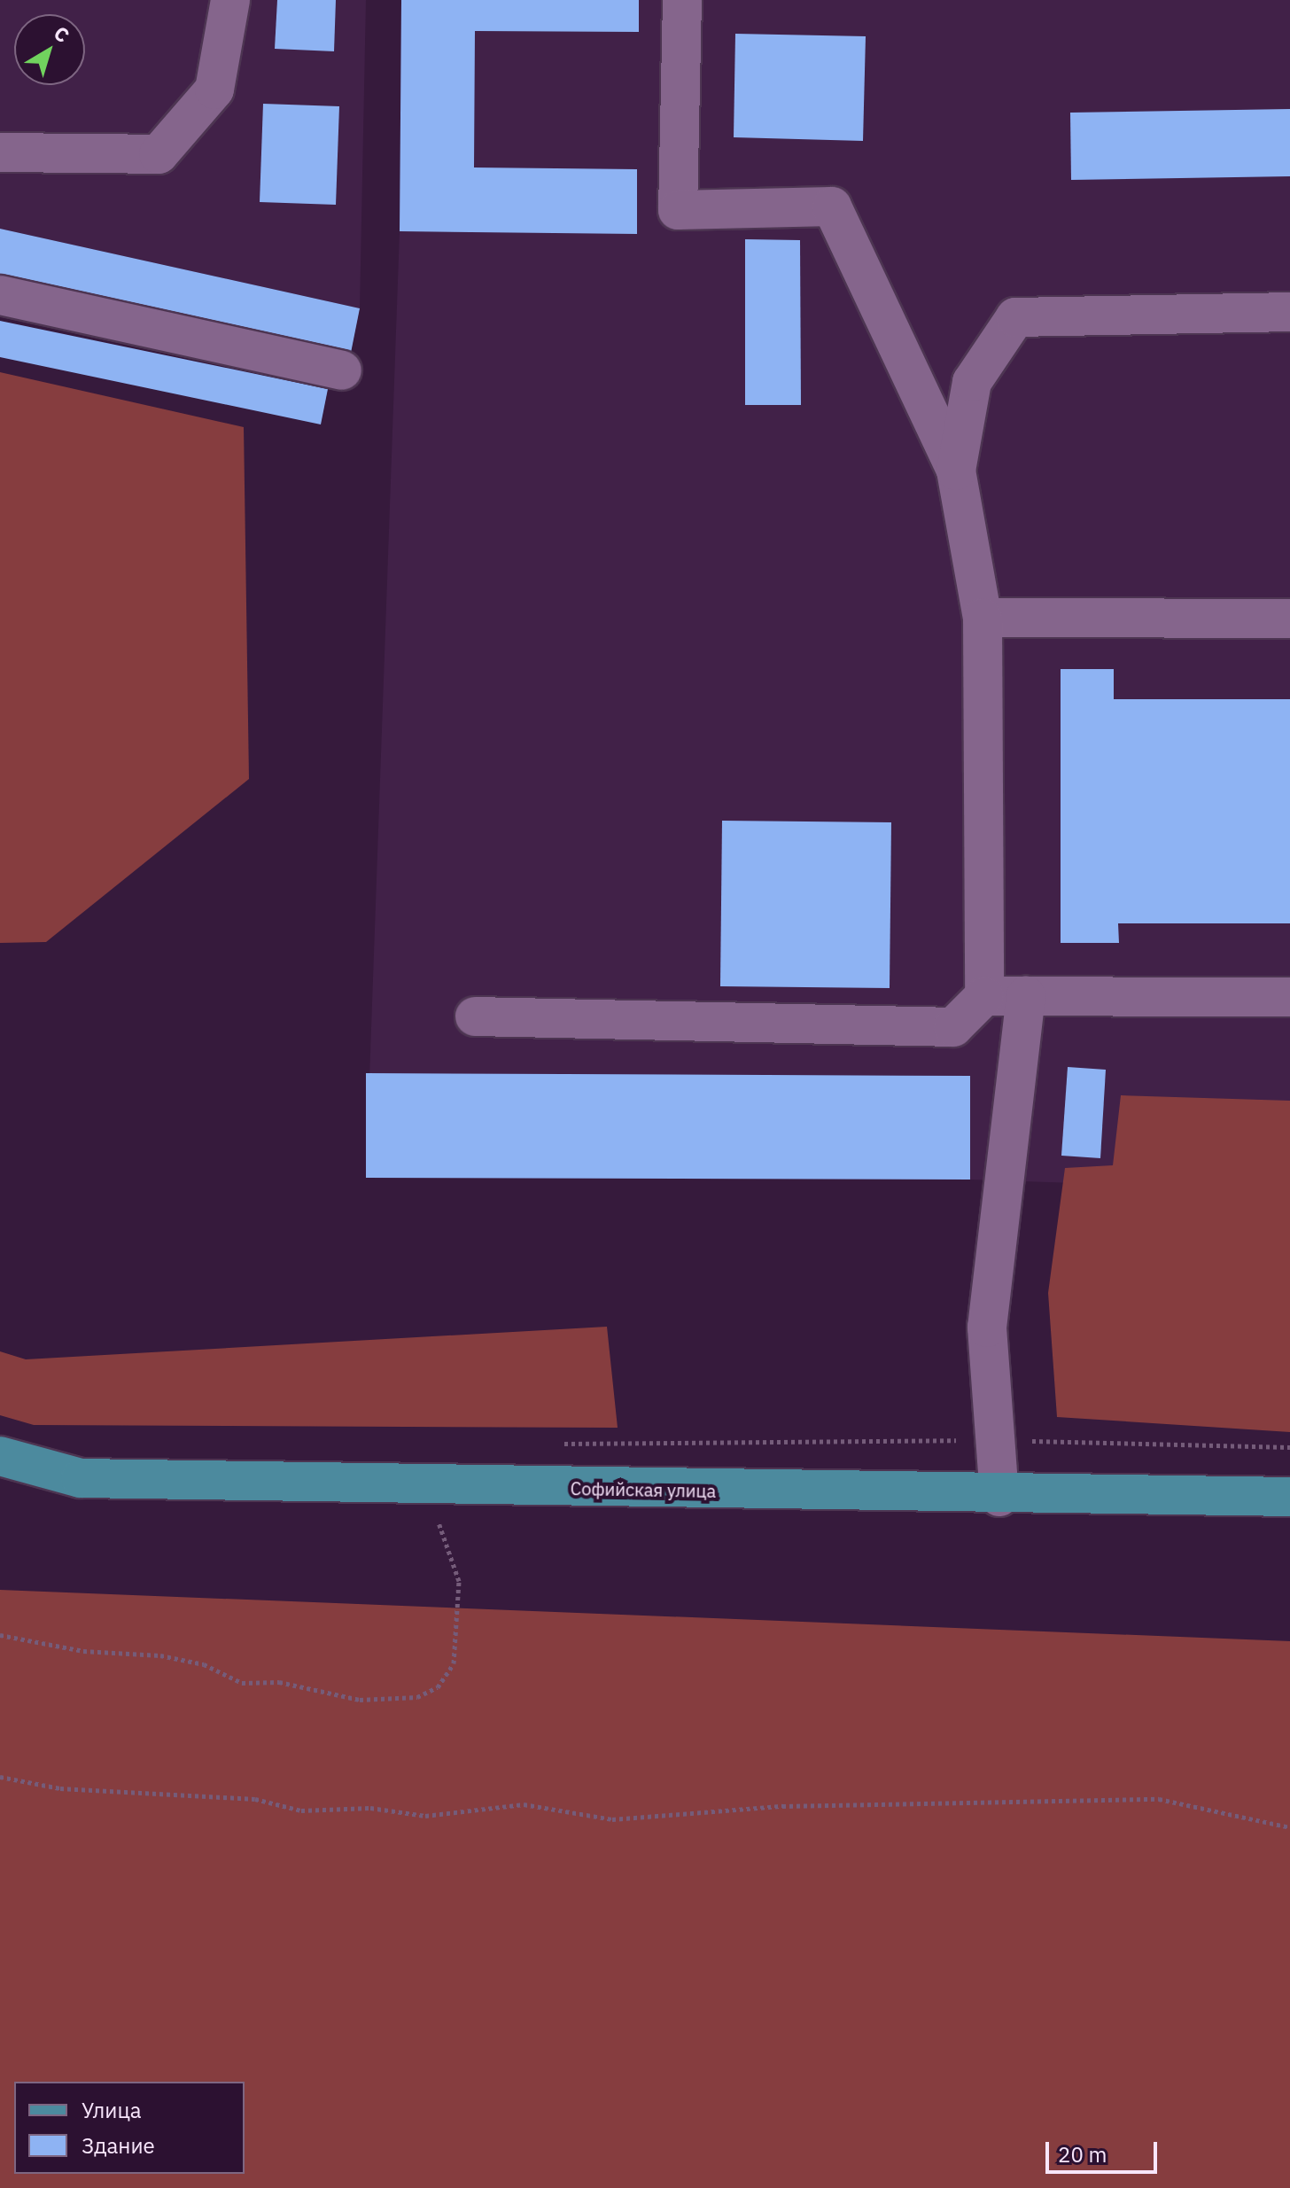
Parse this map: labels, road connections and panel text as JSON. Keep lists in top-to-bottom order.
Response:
{
  "streets": {
    "main road": ["Софийская улица"]
  },
  "legend": ["Улица", "Здание"],
  "scale_bar": "20 m",
  "north": "top right"
}
